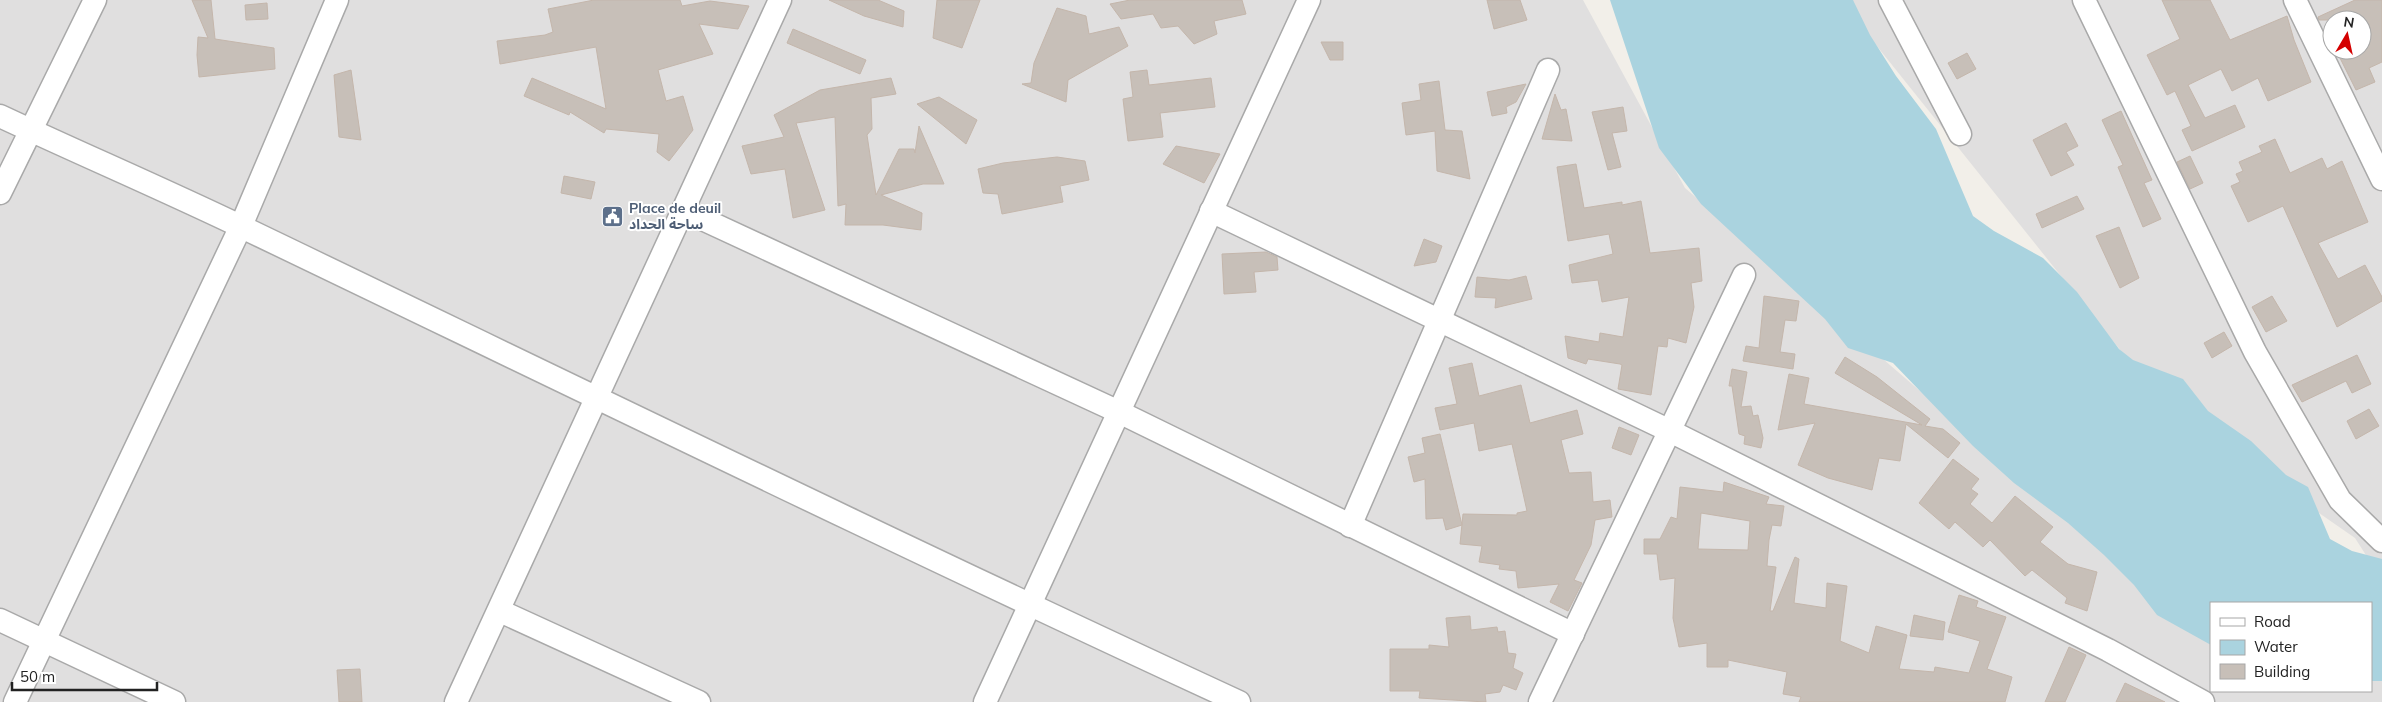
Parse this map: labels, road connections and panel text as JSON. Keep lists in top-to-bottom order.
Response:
{
  "places": {
    "public building": ["Place de deuil ساحة الحداد"]
  },
  "legend": ["Road", "Water", "Building"],
  "scale_bar": "50 m",
  "north": "top"
}
